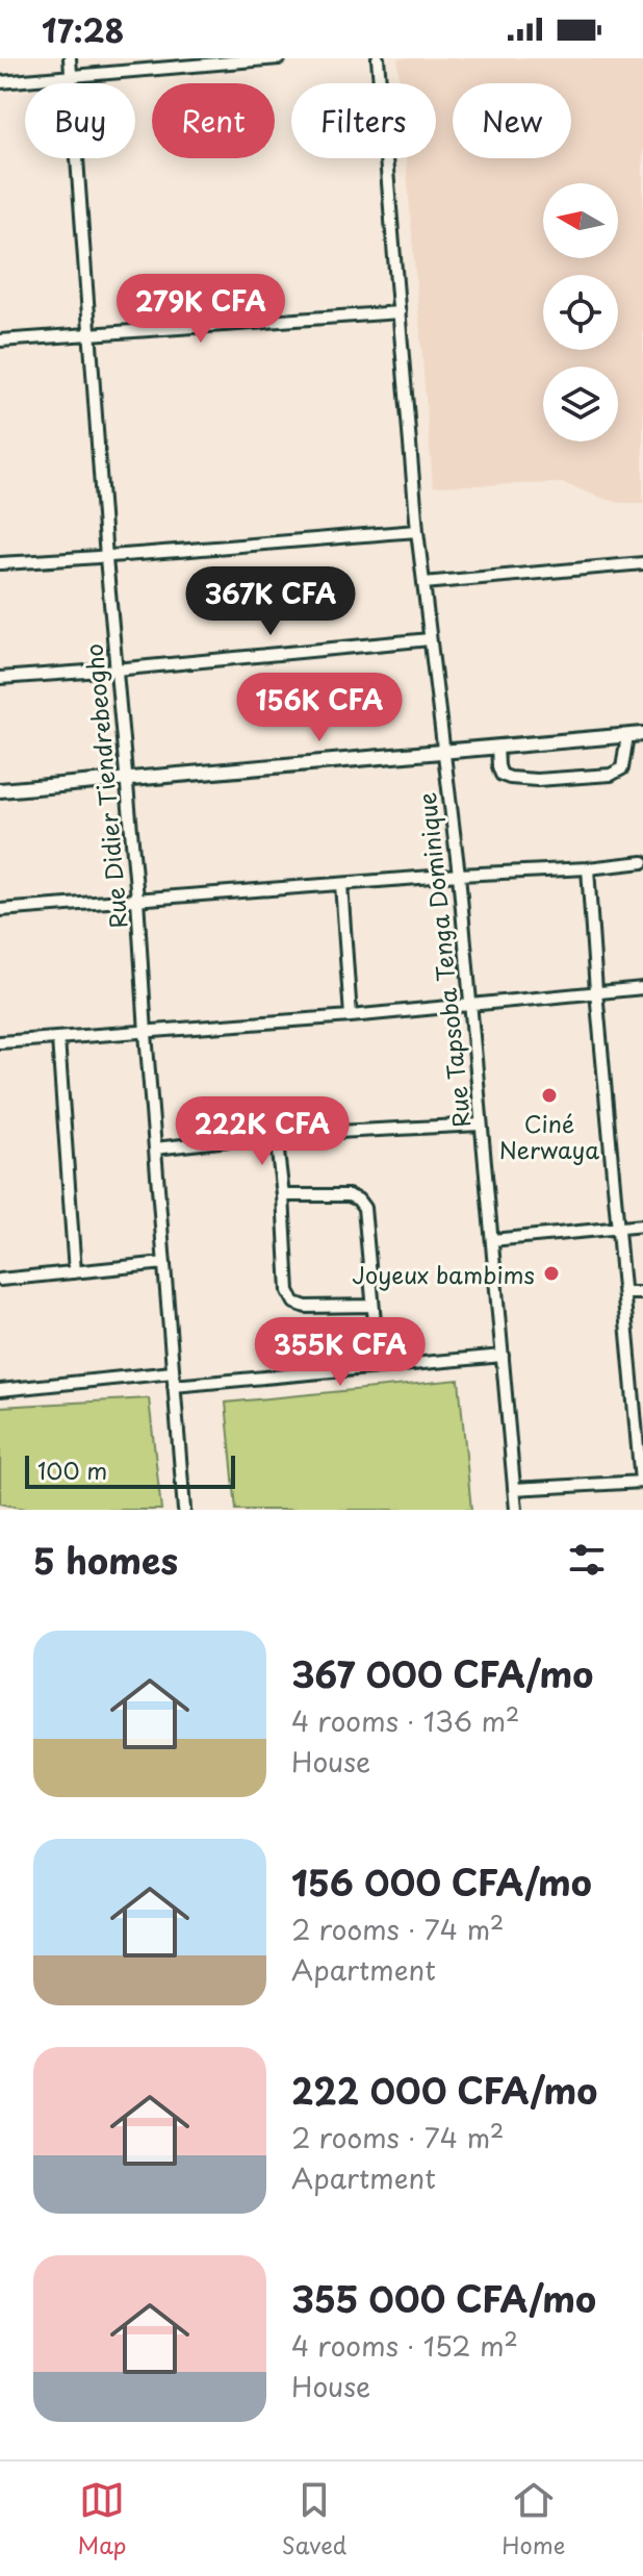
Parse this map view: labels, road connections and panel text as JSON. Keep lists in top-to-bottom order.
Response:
{
  "streets": {
    "street": ["Rue Didier Tiendrebeogho", "Rue Tapsoba Tenga Dominique"]
  },
  "places": ["Ciné Nerwaya", "Joyeux bambims"],
  "scale_bar": "100 m",
  "north": "left",
  "page": {
    "status": "17:28",
    "chip": [
      "Buy",
      "Rent",
      "Filters",
      "New"
    ],
    "price": [
      "279K CFA",
      "367K CFA",
      "156K CFA",
      "222K CFA",
      "355K CFA"
    ],
    "scale": "100 m",
    "heading": "5 homes",
    "list": [
      {
        "name": "367 000 CFA/mo",
        "note": "4 rooms · 136 m² · House"
      },
      {
        "name": "156 000 CFA/mo",
        "note": "2 rooms · 74 m² · Apartment"
      },
      {
        "name": "222 000 CFA/mo",
        "note": "2 rooms · 74 m² · Apartment"
      },
      {
        "name": "355 000 CFA/mo",
        "note": "4 rooms · 152 m² · House"
      }
    ],
    "tabs": ["Map", "Saved", "Home"]
  }
}
